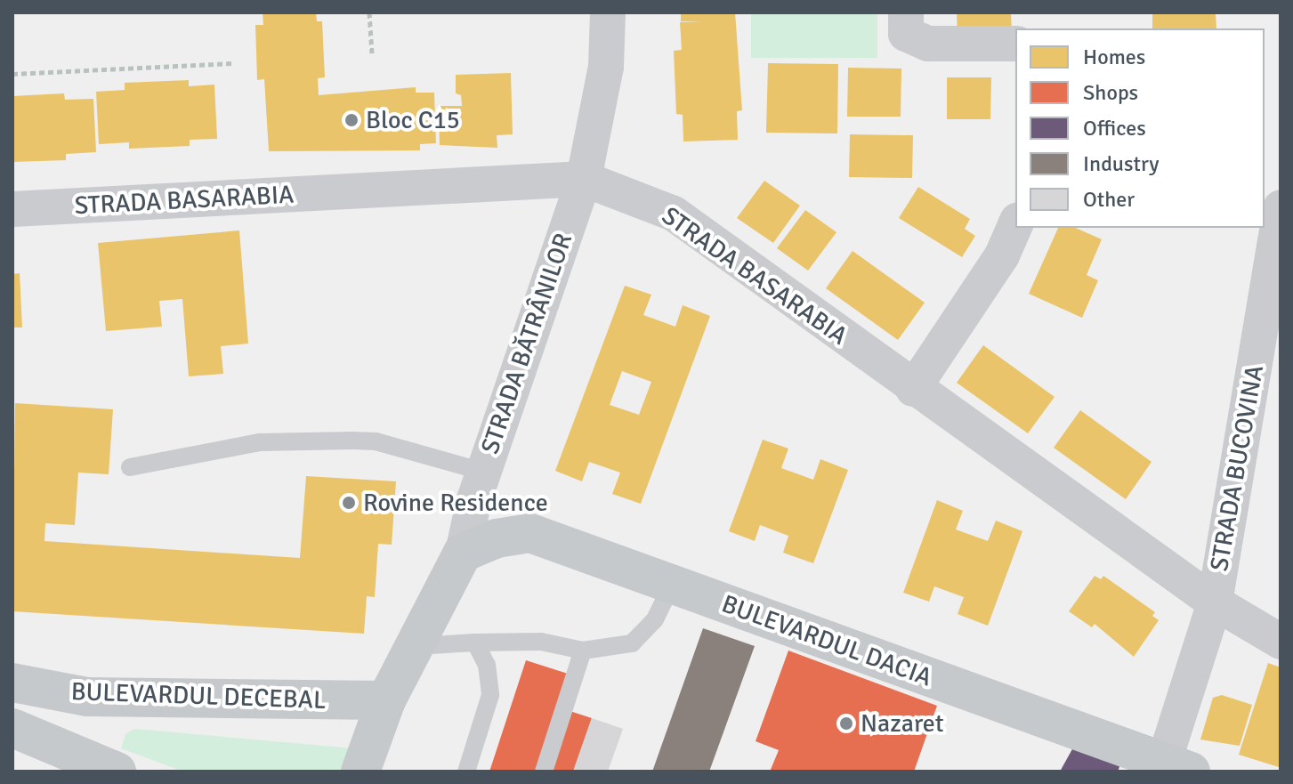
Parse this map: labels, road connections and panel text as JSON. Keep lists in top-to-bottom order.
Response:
{
  "streets": {
    "main road": ["STRADA BĂTRÂNILOR", "BULEVARDUL DACIA", "BULEVARDUL DECEBAL"],
    "street": ["STRADA BASARABIA", "STRADA BUCOVINA"]
  },
  "crossings": [
    ["STRADA BASARABIA", "STRADA BĂTRÂNILOR"],
    ["STRADA BASARABIA", "STRADA BUCOVINA"],
    ["STRADA BĂTRÂNILOR", "BULEVARDUL DACIA"],
    ["STRADA BĂTRÂNILOR", "BULEVARDUL DECEBAL"],
    ["STRADA BUCOVINA", "BULEVARDUL DACIA"]
  ],
  "places": ["Bloc C15", "Rovine Residence", "Nazaret"],
  "legend": [
    "Homes",
    "Shops",
    "Offices",
    "Industry",
    "Other"
  ]
}
